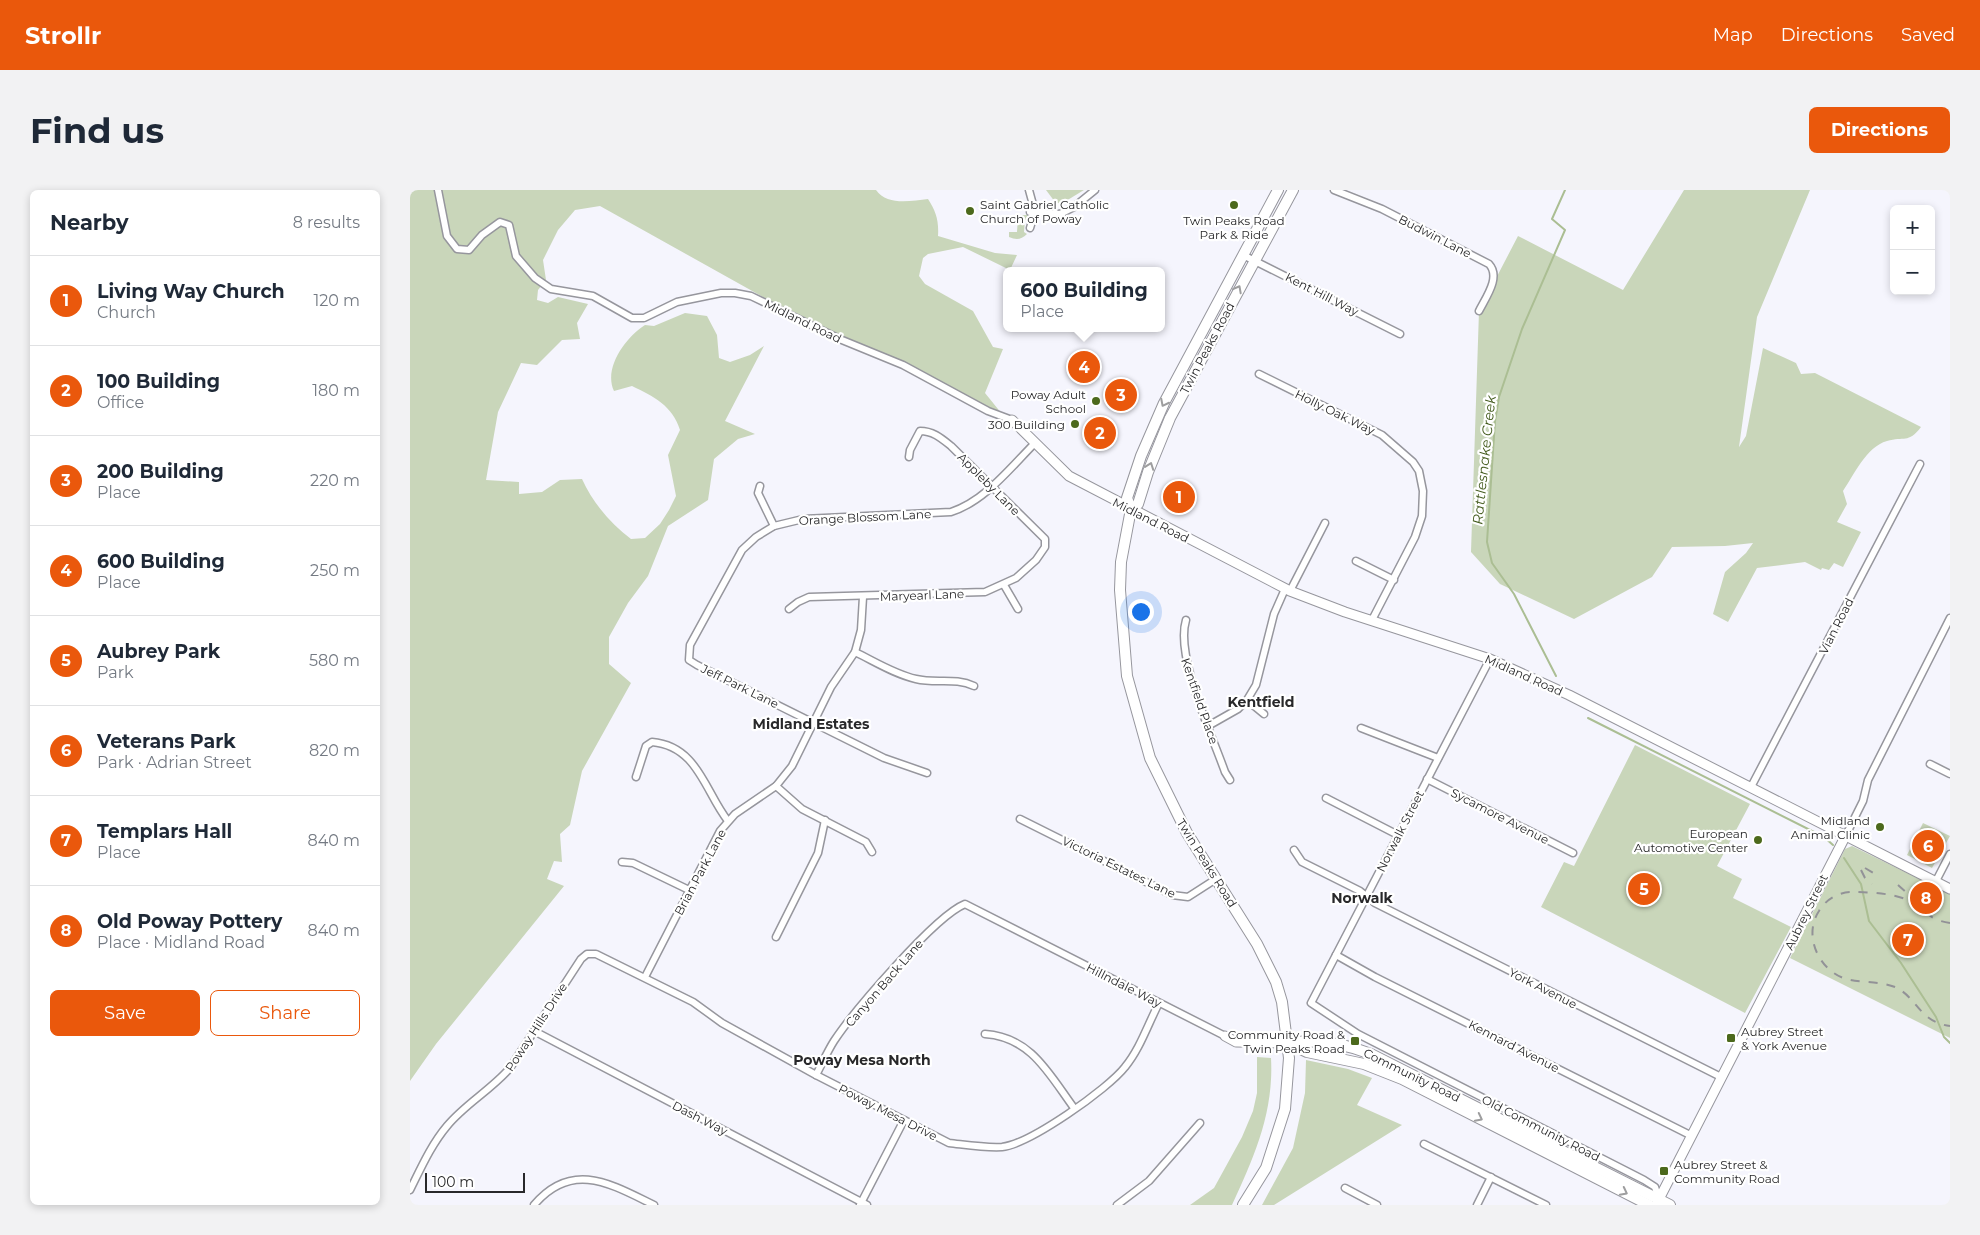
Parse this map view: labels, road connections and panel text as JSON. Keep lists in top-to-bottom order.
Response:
{
  "streets": {
    "main road": [
      "Midland Road",
      "Twin Peaks Road",
      "Aubrey Street",
      "Hillndale Way",
      "Community Road"
    ],
    "street": [
      "Budwin Lane",
      "Kent Hill Way",
      "Holly Oak Way",
      "Appleby Lane",
      "Orange Blossom Lane",
      "Maryearl Lane",
      "Vian Road",
      "Jeff Park Lane",
      "Kentfield Place",
      "Sycamore Avenue",
      "Norwalk Street",
      "Victoria Estates Lane",
      "Brian Park Lane",
      "Canyon Back Lane",
      "York Avenue",
      "Poway Hills Drive",
      "Kennard Avenue",
      "Poway Mesa Drive",
      "Dash Way",
      "Old Community Road"
    ]
  },
  "crossings": [
    ["Kent Hill Way", "Twin Peaks Road"],
    ["Midland Road", "Twin Peaks Road"],
    ["Midland Road", "Holly Oak Way"],
    ["Midland Road", "Orange Blossom Lane"],
    ["Midland Road", "Vian Road"],
    ["Midland Road", "Norwalk Street"],
    ["Midland Road", "Aubrey Street"],
    ["Twin Peaks Road", "Victoria Estates Lane"],
    ["Twin Peaks Road", "Hillndale Way"],
    ["Twin Peaks Road", "Community Road"],
    ["Appleby Lane", "Orange Blossom Lane"],
    ["Appleby Lane", "Maryearl Lane"],
    ["Orange Blossom Lane", "Jeff Park Lane"],
    ["Maryearl Lane", "Brian Park Lane"],
    ["Jeff Park Lane", "Brian Park Lane"],
    ["Sycamore Avenue", "Norwalk Street"],
    ["Norwalk Street", "York Avenue"],
    ["Norwalk Street", "Kennard Avenue"],
    ["Norwalk Street", "Old Community Road"],
    ["Brian Park Lane", "Poway Mesa Drive"],
    ["Aubrey Street", "York Avenue"],
    ["Aubrey Street", "Kennard Avenue"],
    ["Aubrey Street", "Community Road"],
    ["Aubrey Street", "Old Community Road"],
    ["Canyon Back Lane", "Hillndale Way"],
    ["Canyon Back Lane", "Poway Mesa Drive"],
    ["Hillndale Way", "Community Road"],
    ["Hillndale Way", "Poway Mesa Drive"],
    ["Poway Hills Drive", "Poway Mesa Drive"],
    ["Poway Hills Drive", "Dash Way"],
    ["Community Road", "Old Community Road"]
  ],
  "districts": [
    "Kentfield",
    "Midland Estates",
    "Norwalk",
    "Poway Mesa North"
  ],
  "water": ["Rattlesnake Creek"],
  "places": {
    "other": [
      "Twin Peaks Road Park & Ride",
      "Saint Gabriel Catholic Church of Poway",
      "Poway Adult School",
      "300 Building",
      "Midland Animal Clinic",
      "European Automotive Center"
    ],
    "transit": ["Aubrey Street & York Avenue", "Community Road & Twin Peaks Road", "Aubrey Street & Community Road"]
  },
  "scale_bar": "100 m",
  "page": {
    "header": "Strollr",
    "nav": ["Map", "Directions", "Saved"],
    "buttons": [
      "Directions",
      ["Save", "Share"]
    ],
    "title": "Find us",
    "heading": ["Nearby", "8 results"],
    "map_buttons": ["+", "−"],
    "list": [
      {
        "mark": "1",
        "name": "Living Way Church",
        "note": "Church",
        "value": "120 m"
      },
      {
        "mark": "2",
        "name": "100 Building",
        "note": "Office",
        "value": "180 m"
      },
      {
        "mark": "3",
        "name": "200 Building",
        "note": "Place",
        "value": "220 m"
      },
      {
        "mark": "4",
        "name": "600 Building",
        "note": "Place",
        "value": "250 m"
      },
      {
        "mark": "5",
        "name": "Aubrey Park",
        "note": "Park",
        "value": "580 m"
      },
      {
        "mark": "6",
        "name": "Veterans Park",
        "note": "Park · Adrian Street",
        "value": "820 m"
      },
      {
        "mark": "7",
        "name": "Templars Hall",
        "note": "Place",
        "value": "840 m"
      },
      {
        "mark": "8",
        "name": "Old Poway Pottery",
        "note": "Place · Midland Road",
        "value": "840 m"
      }
    ],
    "popup": ["600 Building", "Place"],
    "pins": [
      "4",
      "3",
      "2",
      "1",
      "6",
      "5",
      "8",
      "7"
    ],
    "scale": "100 m"
  }
}
